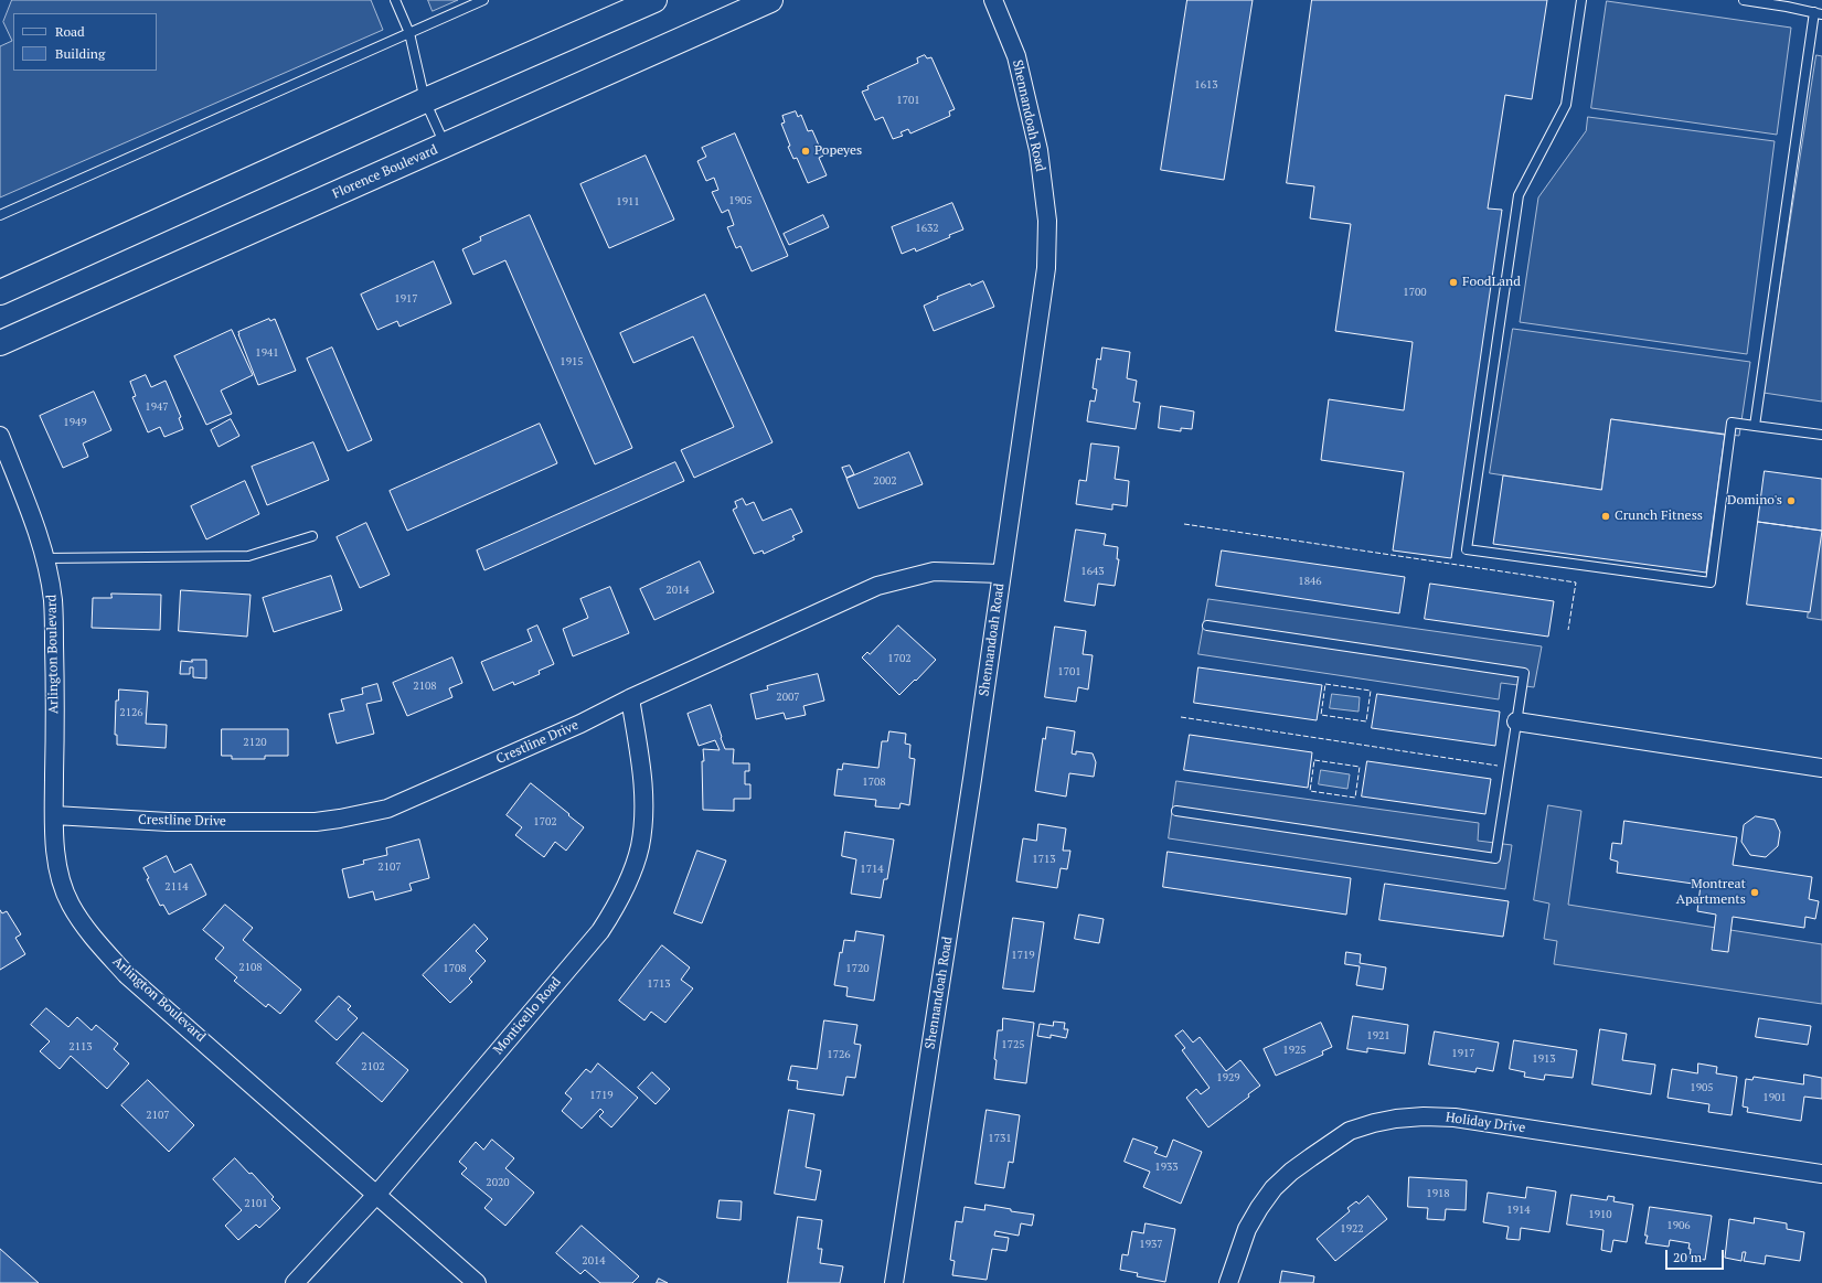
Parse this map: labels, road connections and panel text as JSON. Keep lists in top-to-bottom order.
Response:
{
  "streets": {
    "highway": ["Florence Boulevard"],
    "street": [
      "Shennandoah Road",
      "Arlington Boulevard",
      "Crestline Drive",
      "Monticello Road",
      "Holiday Drive"
    ]
  },
  "crossings": [
    ["Shennandoah Road", "Crestline Drive"],
    ["Arlington Boulevard", "Crestline Drive"],
    ["Arlington Boulevard", "Monticello Road"],
    ["Crestline Drive", "Monticello Road"]
  ],
  "places": [
    "Popeyes",
    "FoodLand",
    "Domino's",
    "Crunch Fitness",
    "Montreat Apartments"
  ],
  "house_numbers": [
    "1613",
    "1701",
    "1905",
    "1911",
    "1632",
    "1700",
    "1917",
    "1941",
    "1915",
    "1947",
    "1949",
    "2002",
    "1643",
    "1846",
    "2014",
    "1702",
    "1701",
    "2108",
    "2007",
    "2126",
    "2120",
    "1708",
    "1702",
    "1713",
    "2107",
    "1714",
    "2114",
    "1719",
    "2108",
    "1708",
    "1720",
    "1713",
    "1921",
    "1725",
    "2113",
    "1925",
    "1917",
    "1726",
    "1913",
    "2102",
    "1929",
    "1905",
    "1719",
    "1901",
    "2107",
    "1731",
    "1933",
    "2020",
    "1918",
    "2101",
    "1914",
    "1910",
    "1906",
    "1922",
    "1937",
    "2014"
  ],
  "legend": ["Road", "Building"],
  "scale_bar": "20 m"
}
